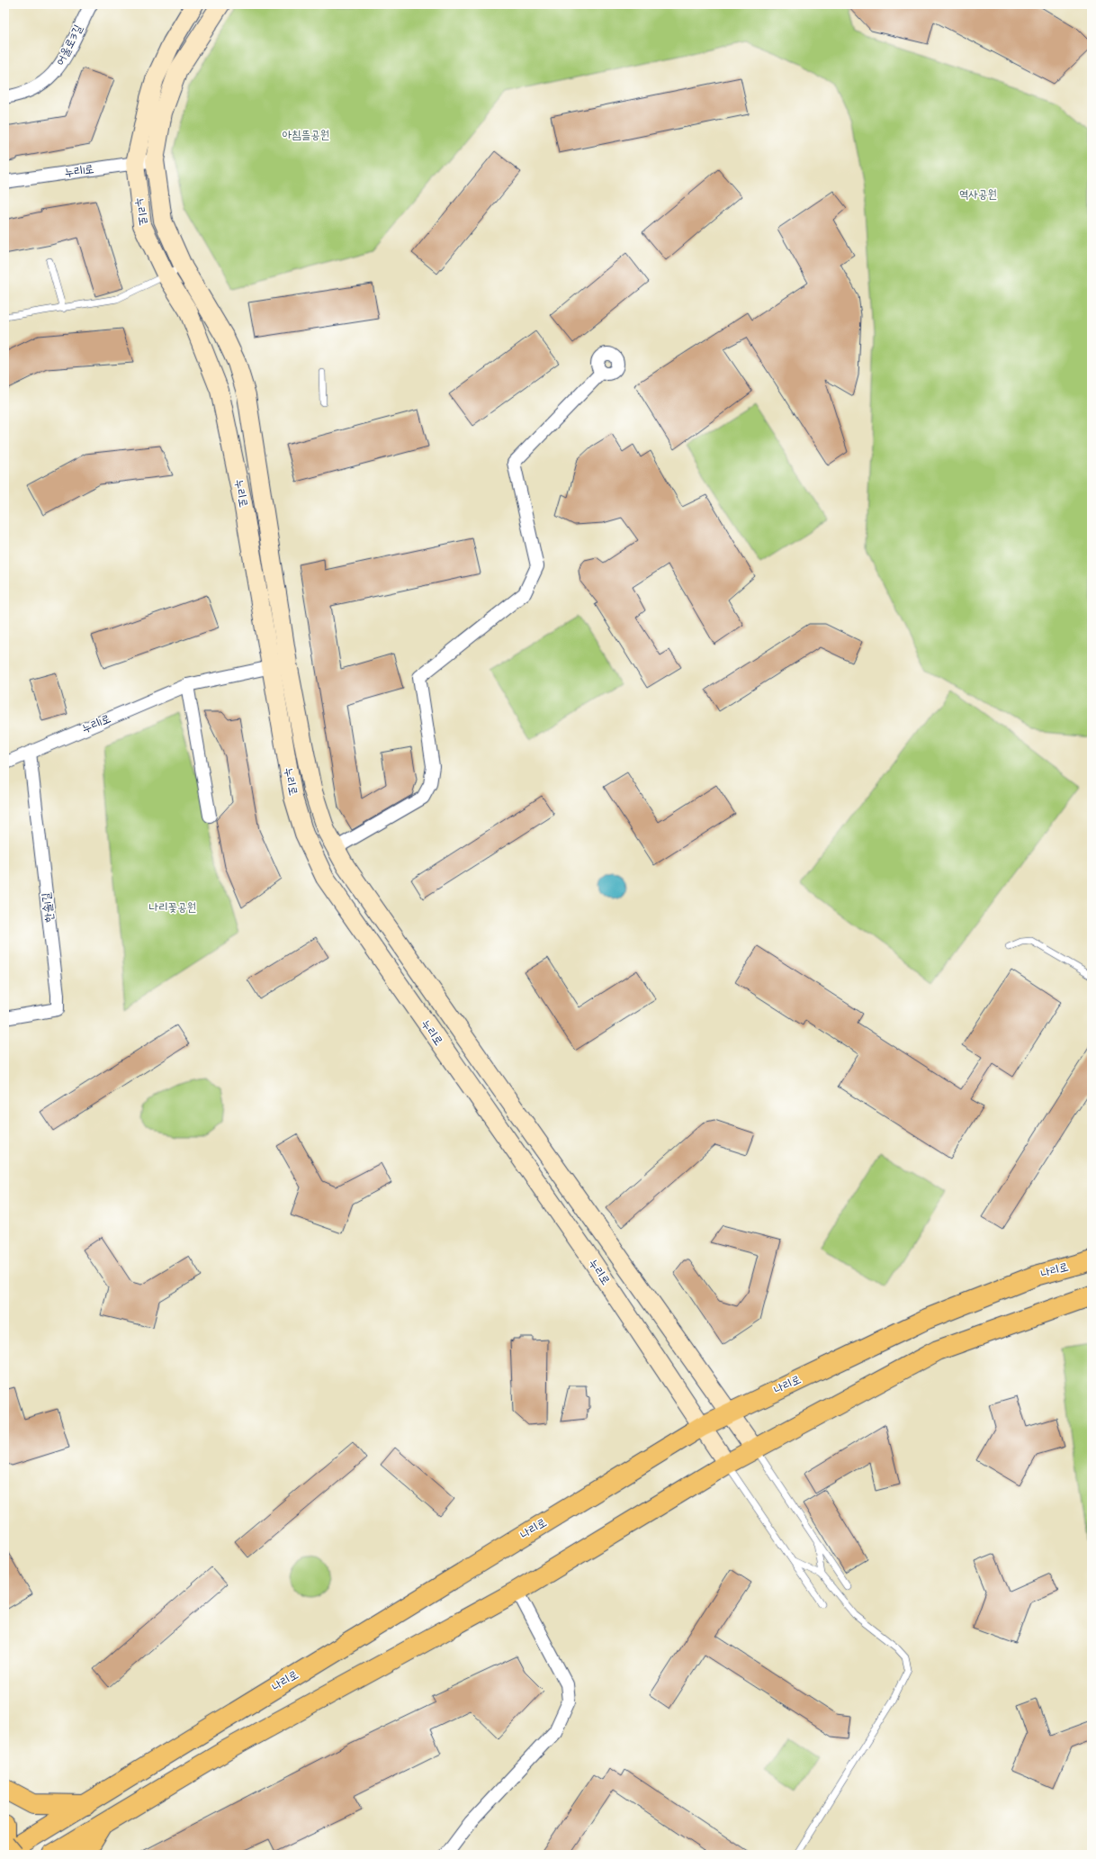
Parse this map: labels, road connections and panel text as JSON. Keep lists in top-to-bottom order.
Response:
{
  "streets": {
    "main road": ["나리로"],
    "street": [
      "어울로3길",
      "누리1로",
      "누리로",
      "한솔1길"
    ]
  },
  "crossings": [
    ["누리1로", "누리로"],
    ["누리1로", "한솔1길"],
    ["누리로", "나리로"]
  ],
  "parks": ["아침뜰공원", "역사공원", "나리꽃공원"]
}
